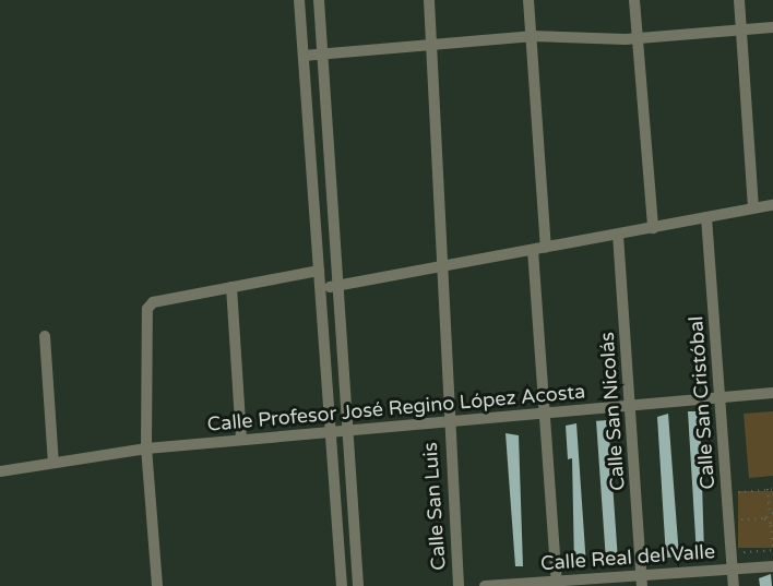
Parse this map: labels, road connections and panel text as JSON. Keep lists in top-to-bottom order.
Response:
{
  "streets": {
    "street": [
      "Calle San Cristóbal",
      "Calle Profesor José Regino López Acosta",
      "Calle San Nicolás",
      "Calle San Luis",
      "Calle Real del Valle"
    ]
  },
  "crossings": [
    ["Calle San Cristóbal", "Calle Profesor José Regino López Acosta"],
    ["Calle San Cristóbal", "Calle Real del Valle"],
    ["Calle Profesor José Regino López Acosta", "Calle San Nicolás"],
    ["Calle Profesor José Regino López Acosta", "Calle San Luis"],
    ["Calle San Nicolás", "Calle Real del Valle"]
  ]
}
